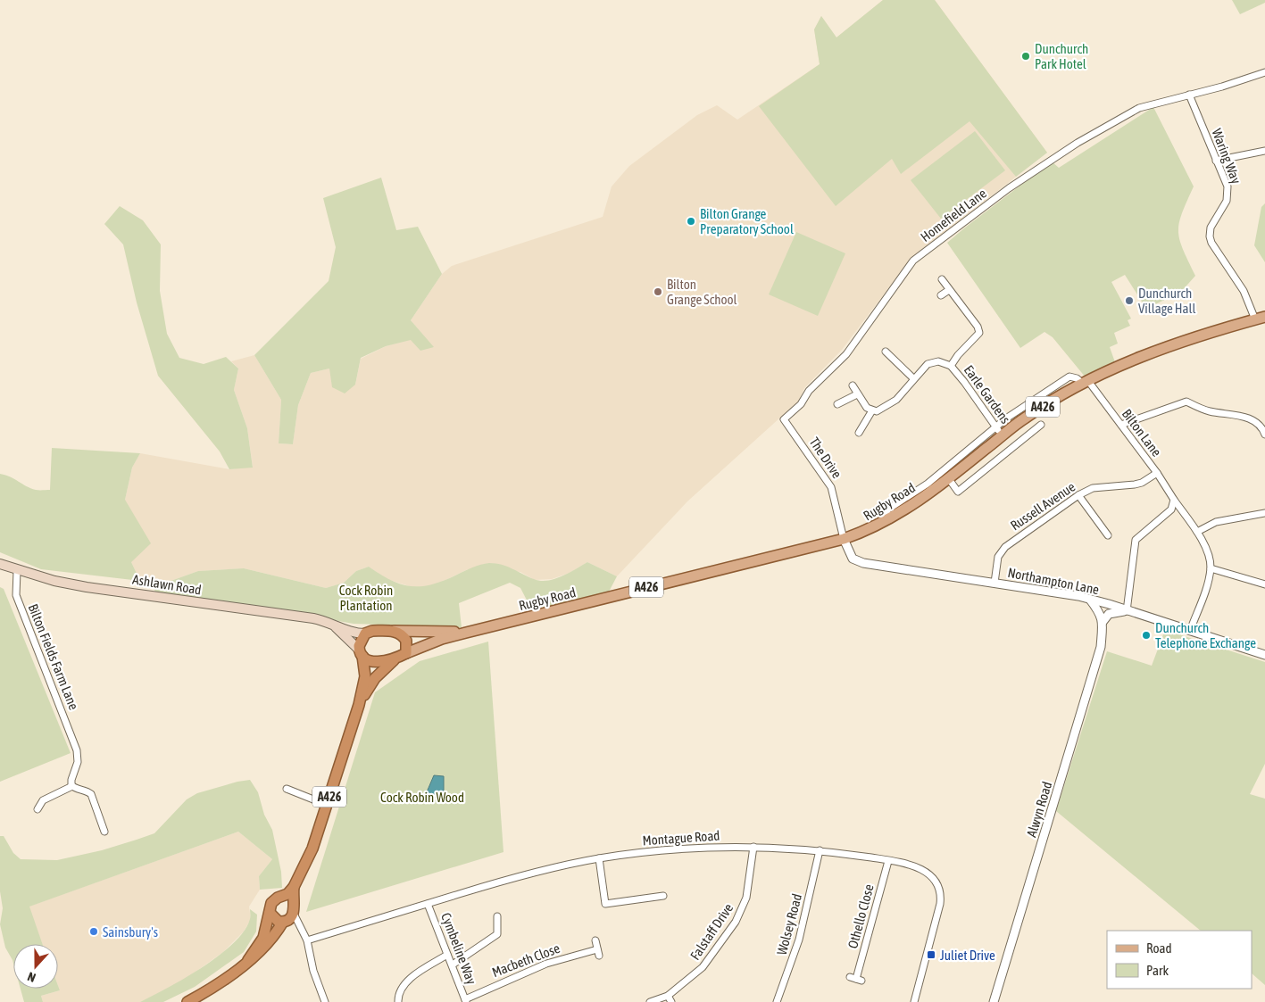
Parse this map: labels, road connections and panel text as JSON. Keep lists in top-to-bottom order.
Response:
{
  "streets": {
    "highway": ["A426"],
    "main road": ["Rugby Road", "Ashlawn Road"],
    "street": [
      "Waring Way",
      "Homefield Lane",
      "Earle Gardens",
      "Bilton Lane",
      "The Drive",
      "Russell Avenue",
      "Northampton Lane",
      "Bilton Fields Farm Lane",
      "Alwyn Road",
      "Montague Road",
      "Othello Close",
      "Wolsey Road",
      "Falstaff Drive",
      "Cymbeline Way",
      "Macbeth Close"
    ]
  },
  "crossings": [
    ["Waring Way", "Homefield Lane"],
    ["Waring Way", "Rugby Road"],
    ["Homefield Lane", "The Drive"],
    ["Earle Gardens", "Rugby Road"],
    ["A426", "Rugby Road"],
    ["A426", "Ashlawn Road"],
    ["Bilton Lane", "Rugby Road"],
    ["Bilton Lane", "Russell Avenue"],
    ["Bilton Lane", "Northampton Lane"],
    ["The Drive", "Rugby Road"],
    ["The Drive", "Northampton Lane"],
    ["Rugby Road", "Northampton Lane"],
    ["Russell Avenue", "Northampton Lane"],
    ["Ashlawn Road", "Bilton Fields Farm Lane"],
    ["Montague Road", "Othello Close"],
    ["Montague Road", "Wolsey Road"],
    ["Montague Road", "Falstaff Drive"],
    ["Montague Road", "Cymbeline Way"],
    ["Cymbeline Way", "Macbeth Close"]
  ],
  "parks": ["Cock Robin Plantation", "Cock Robin Wood"],
  "places": {
    "other": [
      "Dunchurch Park Hotel",
      "Bilton Grange Preparatory School",
      "Bilton Grange School",
      "Dunchurch Village Hall",
      "Dunchurch Telephone Exchange",
      "Sainsbury's"
    ],
    "transit": ["Juliet Drive"]
  },
  "legend": ["Road", "Park"],
  "north": "bottom"
}
